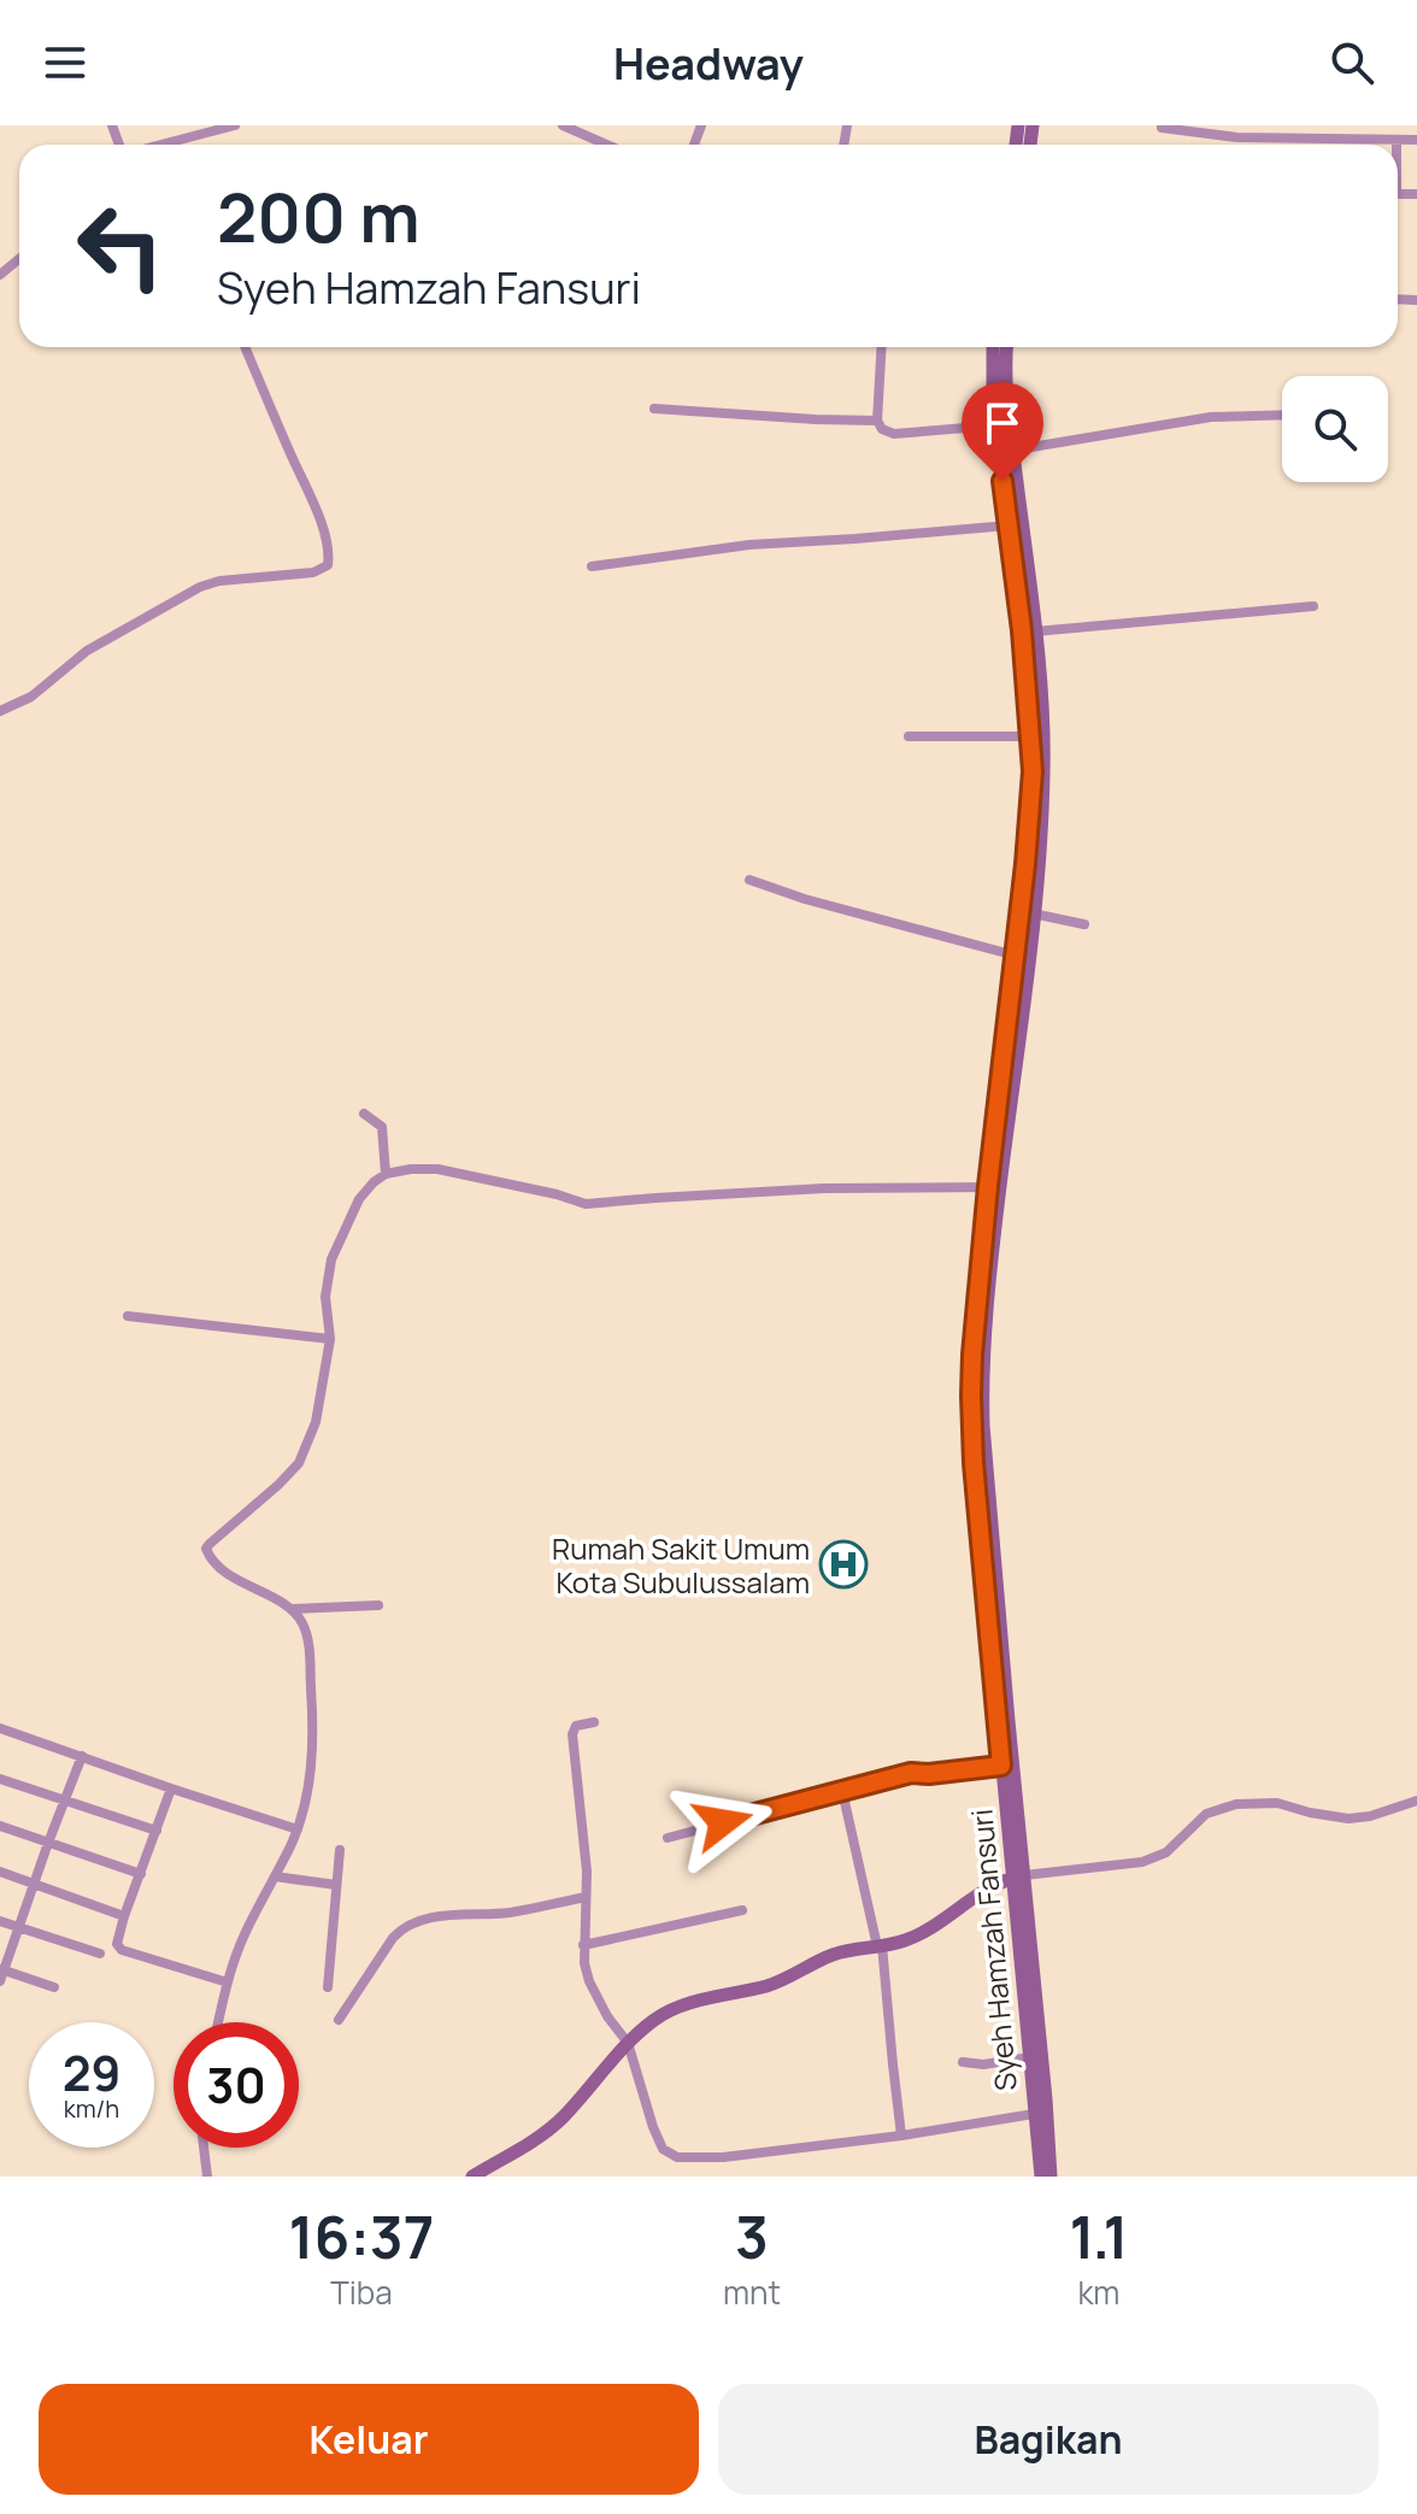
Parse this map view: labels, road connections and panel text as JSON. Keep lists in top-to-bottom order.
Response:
{
  "streets": {
    "main road": ["Syeh Hamzah Fansuri"]
  },
  "places": {
    "hospital": ["Rumah Sakit Umum Kota Subulussalam"]
  },
  "page": {
    "header": "Headway",
    "turn": ["200 m", "Syeh Hamzah Fansuri"],
    "speed": "29 km/h",
    "limit": "30",
    "eta": [
      "16:37",
      "Tiba",
      "3",
      "mnt",
      "1.1",
      "km"
    ],
    "buttons": ["Keluar", "Bagikan"]
  }
}
